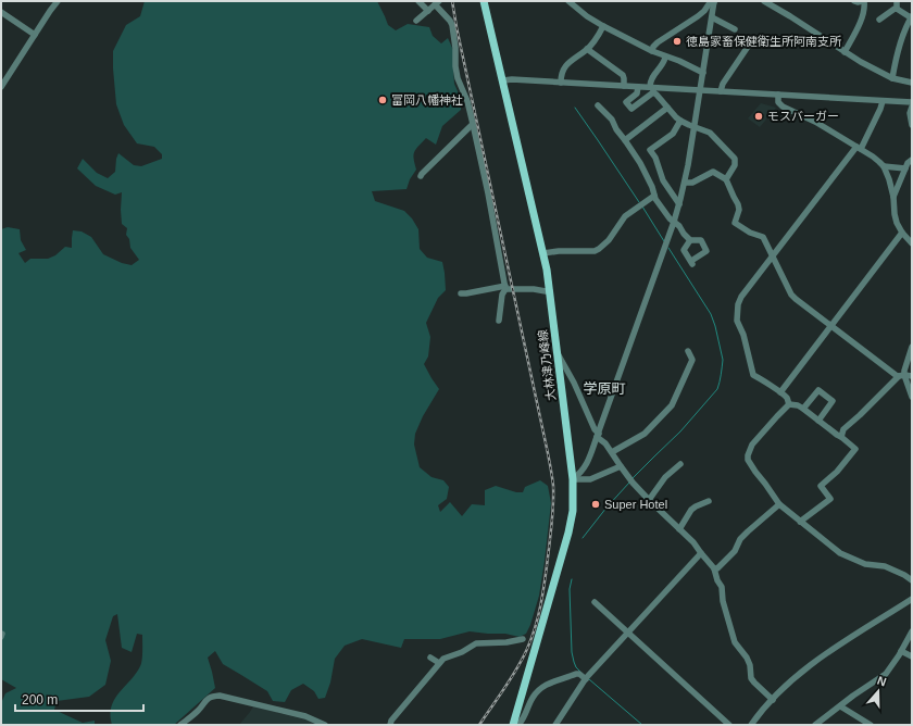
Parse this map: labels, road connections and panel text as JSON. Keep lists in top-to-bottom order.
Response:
{
  "streets": {
    "main road": ["大林津乃峰線"]
  },
  "districts": ["学原町"],
  "places": [
    "徳島家畜保健衛生所阿南支所",
    "富岡八幡神社",
    "モスバーガー",
    "Super Hotel"
  ],
  "scale_bar": "200 m",
  "north": "top"
}
